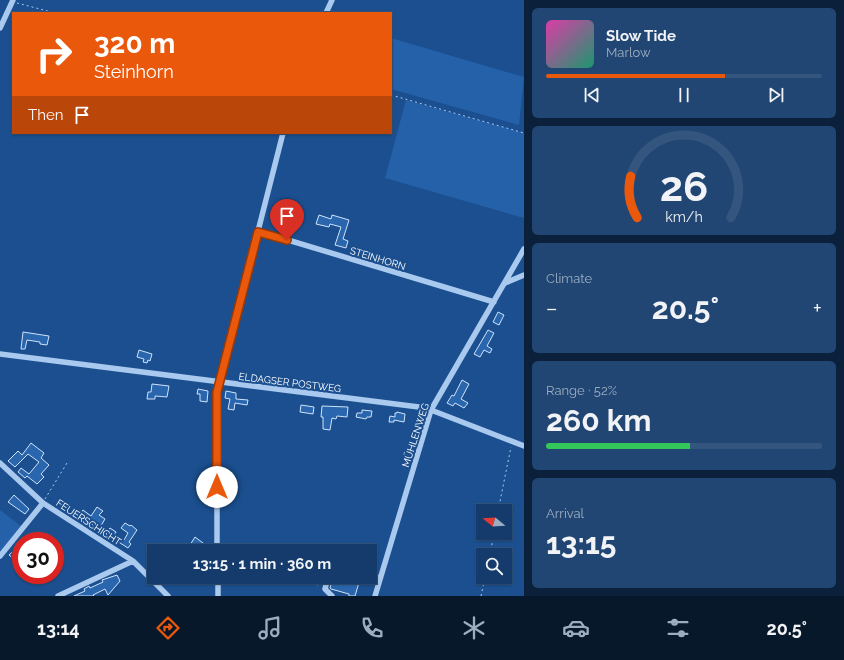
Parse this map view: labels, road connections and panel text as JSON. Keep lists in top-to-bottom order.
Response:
{
  "streets": {
    "street": [
      "STEINHORN",
      "ELDAGSER POSTWEG",
      "MÜHLENWEG",
      "FEUERSCHICHT"
    ]
  },
  "crossings": [
    ["STEINHORN", "MÜHLENWEG"],
    ["ELDAGSER POSTWEG", "MÜHLENWEG"]
  ],
  "north": "left",
  "page": {
    "turn": ["320 m", "Steinhorn"],
    "song": ["Slow Tide", "Marlow"],
    "then": "Then",
    "tile": [
      "Climate",
      ["Range · 52%", "260 km"],
      ["Arrival", "13:15"]
    ],
    "heat": ["−", "20.5°", "+"],
    "limit": "30",
    "trip": "13:15 · 1 min · 360 m",
    "tabs": ["13:14", "20.5°"],
    "gauge": ["26", "km/h"]
  }
}
